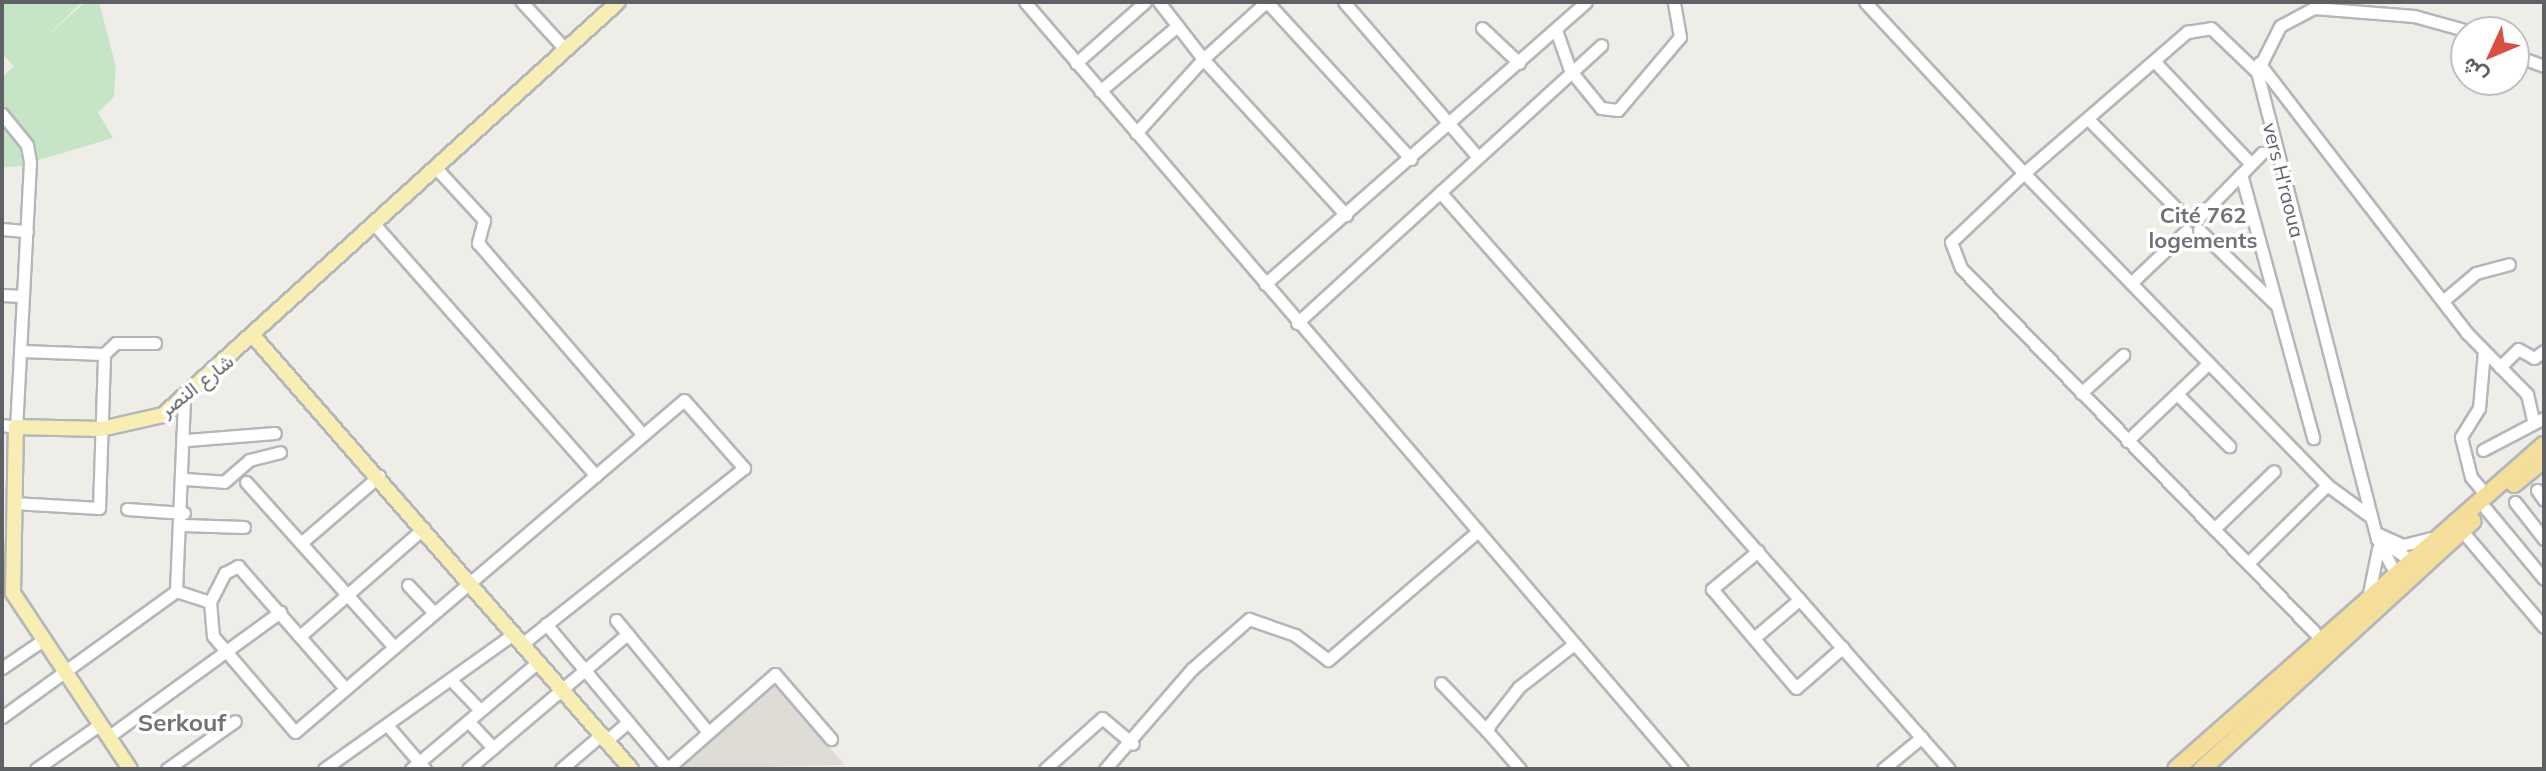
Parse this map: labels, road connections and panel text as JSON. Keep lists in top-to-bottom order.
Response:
{
  "streets": {
    "main road": ["شارع النصر"],
    "street": ["vers H'raoua"]
  },
  "districts": ["Cité 762 logements", "Serkouf"],
  "north": "bottom left"
}
